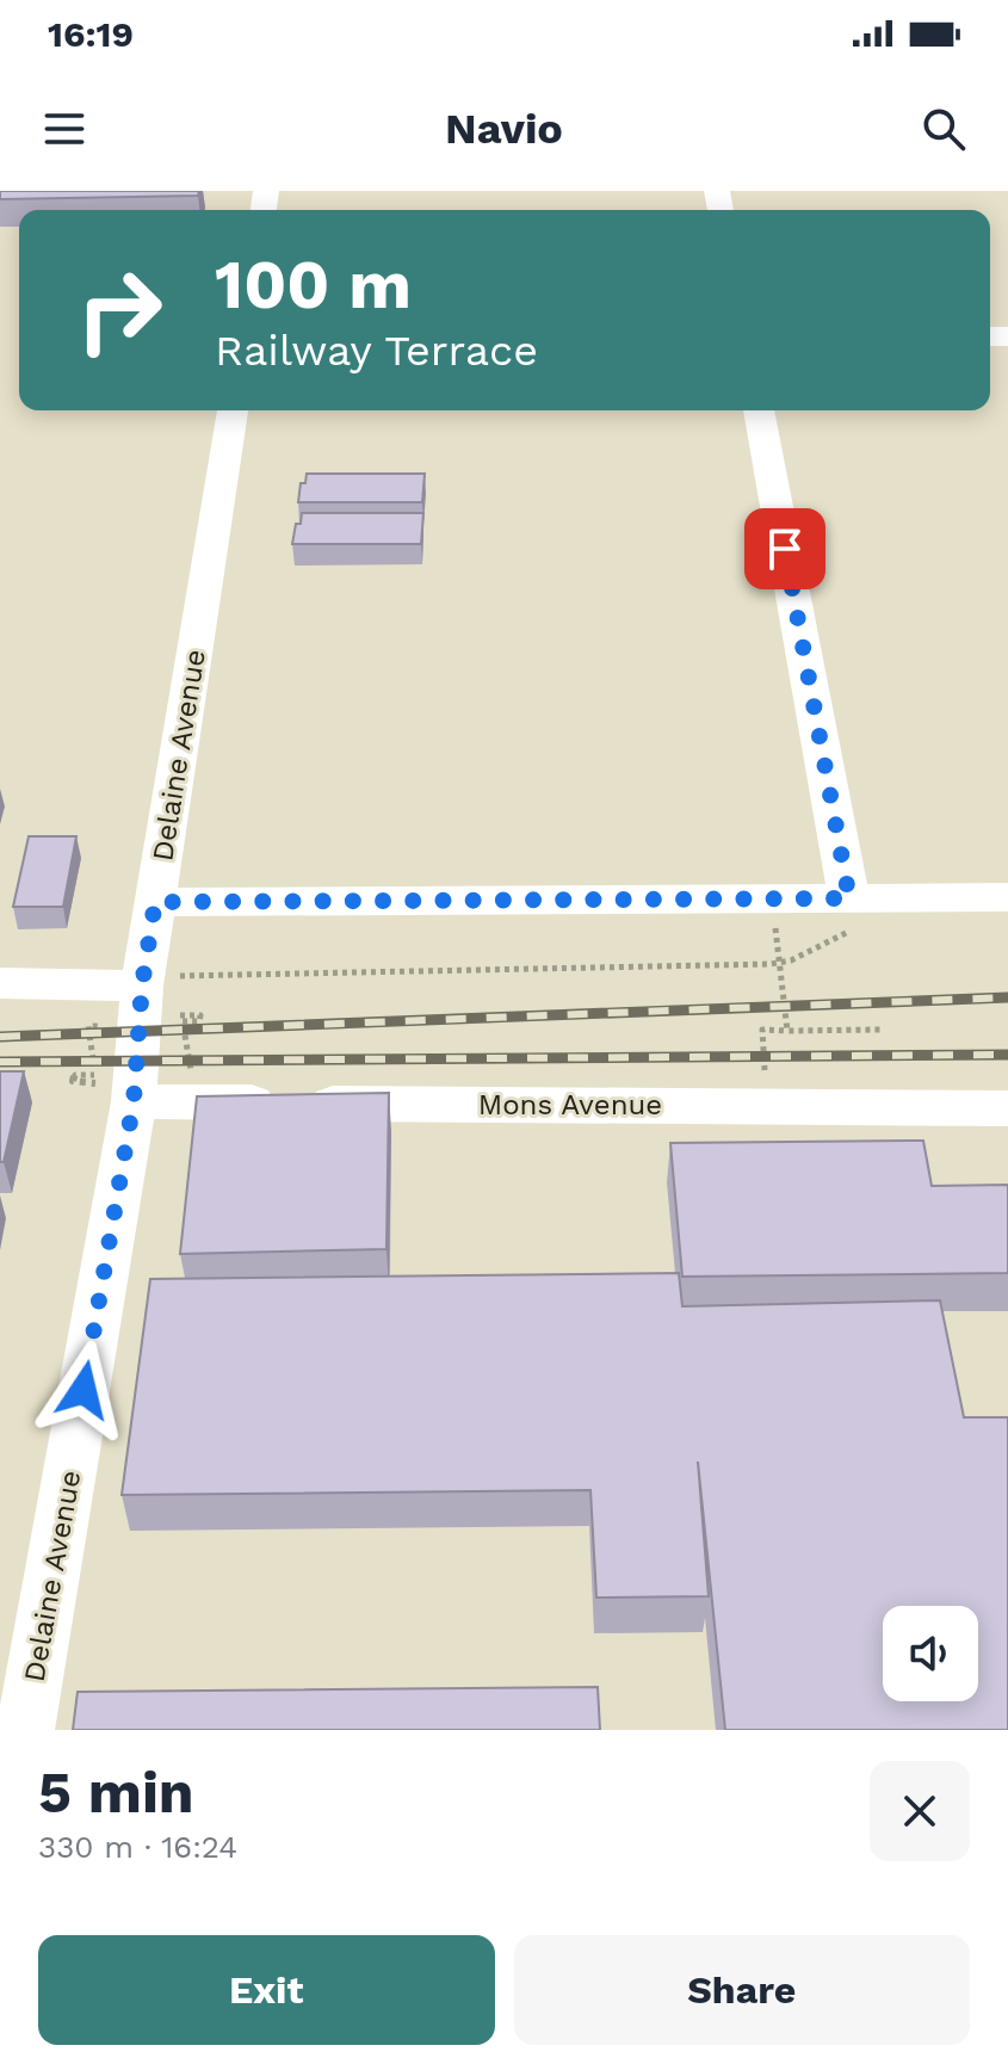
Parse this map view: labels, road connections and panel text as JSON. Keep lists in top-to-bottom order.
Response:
{
  "streets": {
    "street": ["Delaine Avenue", "Mons Avenue"]
  },
  "crossings": [
    ["Delaine Avenue", "Mons Avenue"]
  ],
  "page": {
    "status": "16:19",
    "header": "Navio",
    "turn": ["100 m", "Railway Terrace"],
    "heading": ["5 min", "330 m · 16:24"],
    "buttons": ["Exit", "Share"]
  }
}
